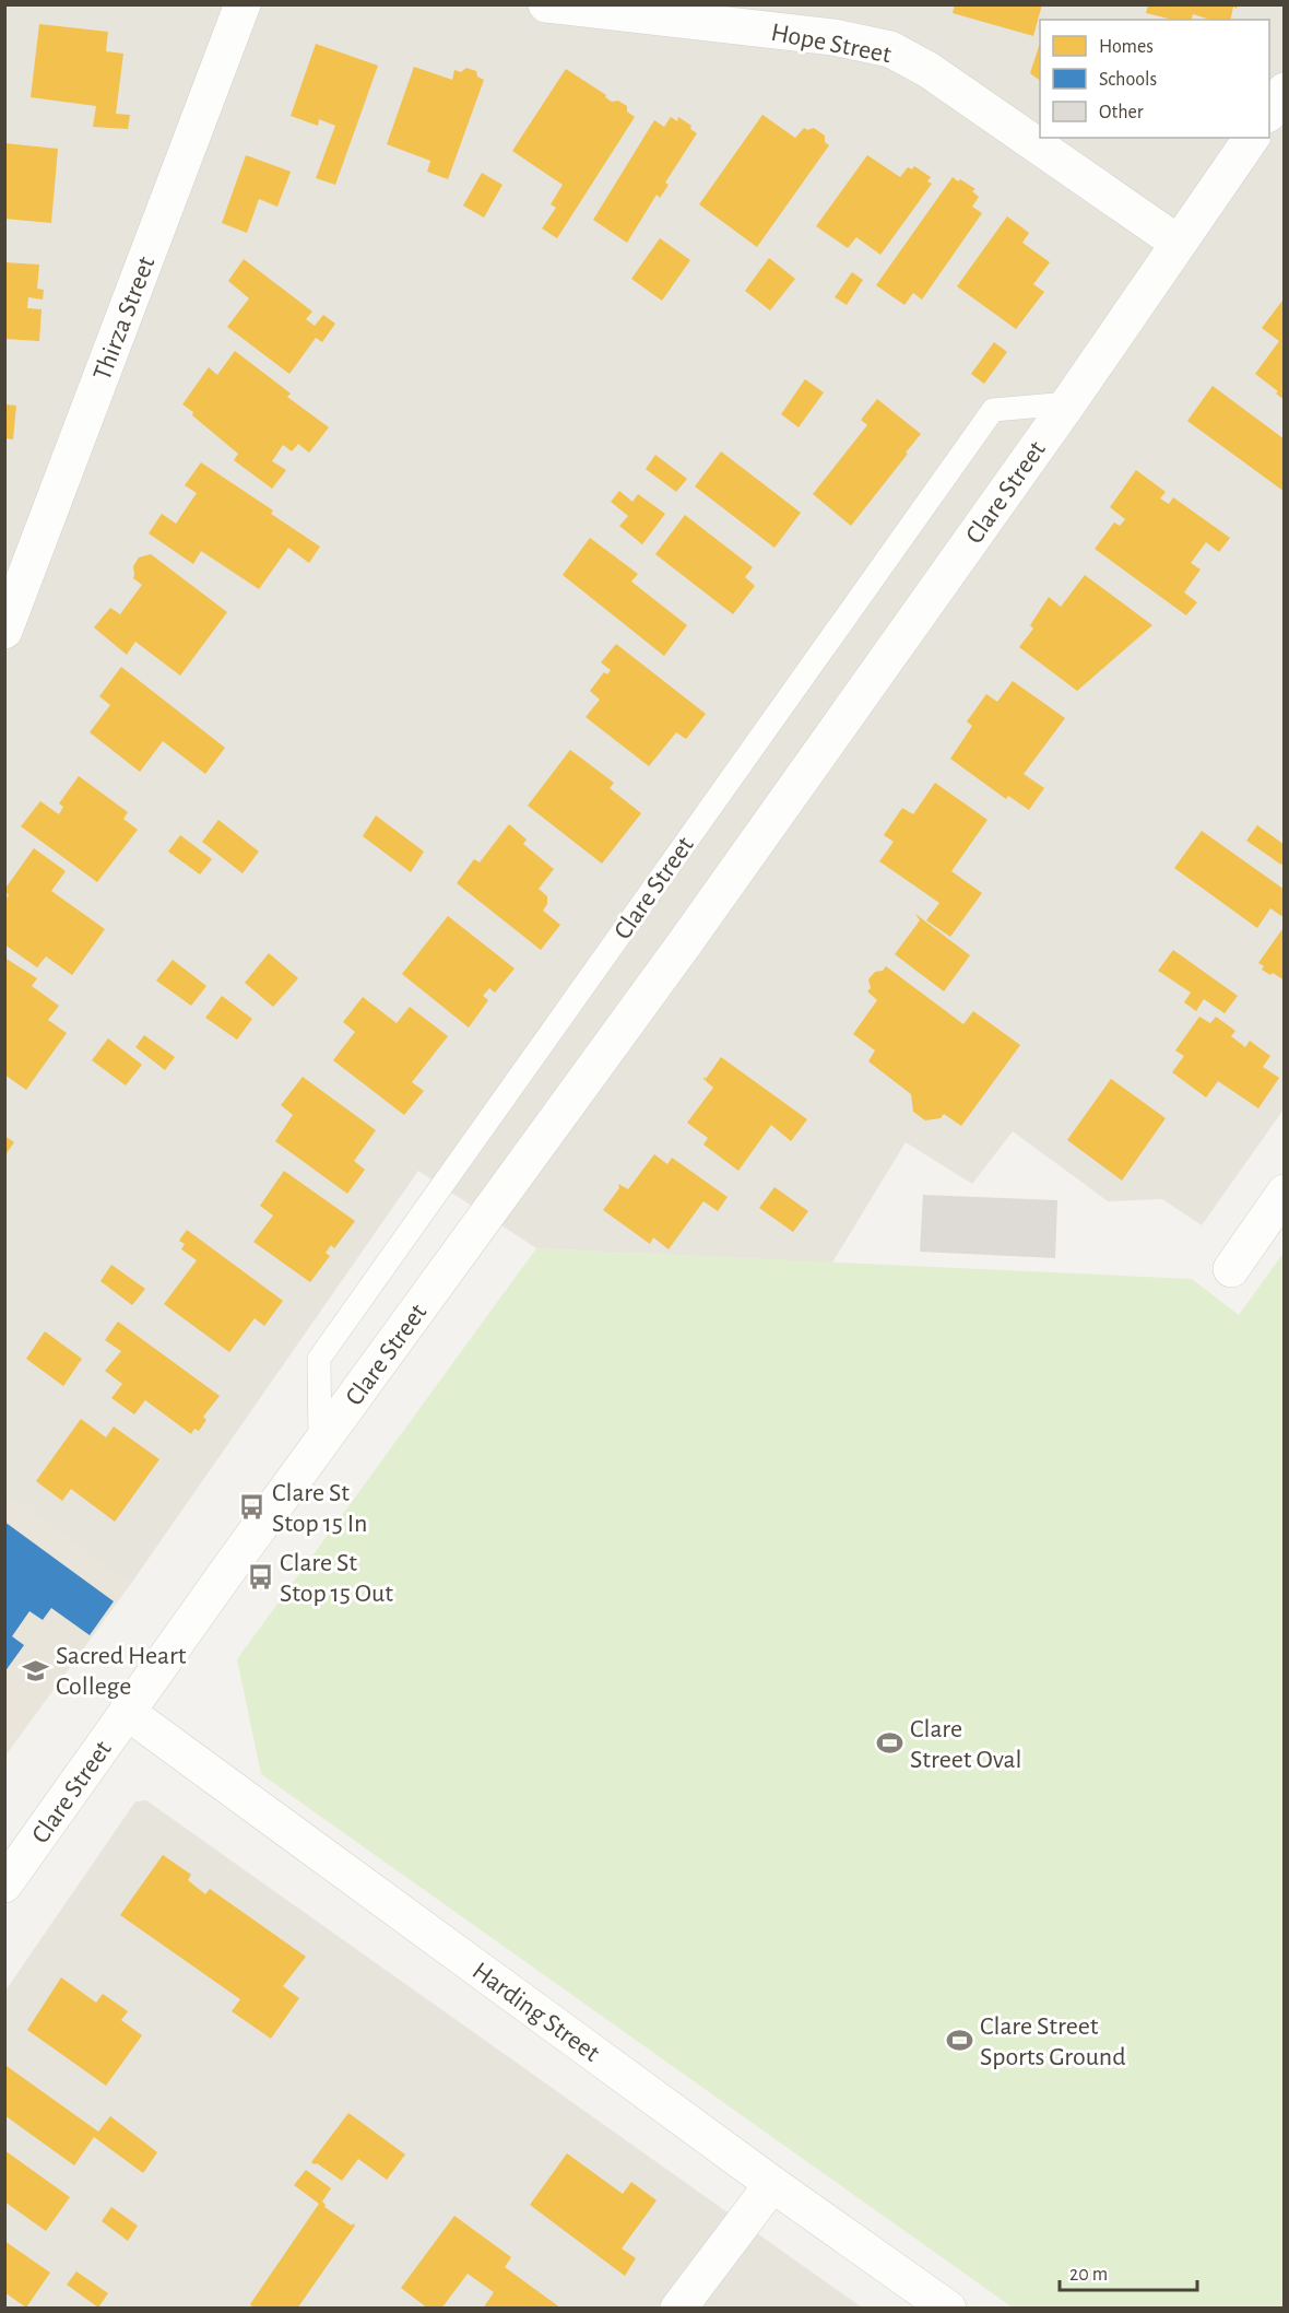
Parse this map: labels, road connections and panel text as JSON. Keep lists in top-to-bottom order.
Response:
{
  "streets": {
    "street": [
      "Hope Street",
      "Thirza Street",
      "Clare Street",
      "Harding Street"
    ]
  },
  "crossings": [
    ["Hope Street", "Clare Street"],
    ["Clare Street", "Harding Street"]
  ],
  "places": {
    "bus stop": ["Clare St Stop 15 In", "Clare St Stop 15 Out"],
    "school or university": ["Sacred Heart College"],
    "sports": ["Clare Street Oval", "Clare Street Sports Ground"]
  },
  "legend": ["Homes", "Schools", "Other"],
  "scale_bar": "20 m"
}
